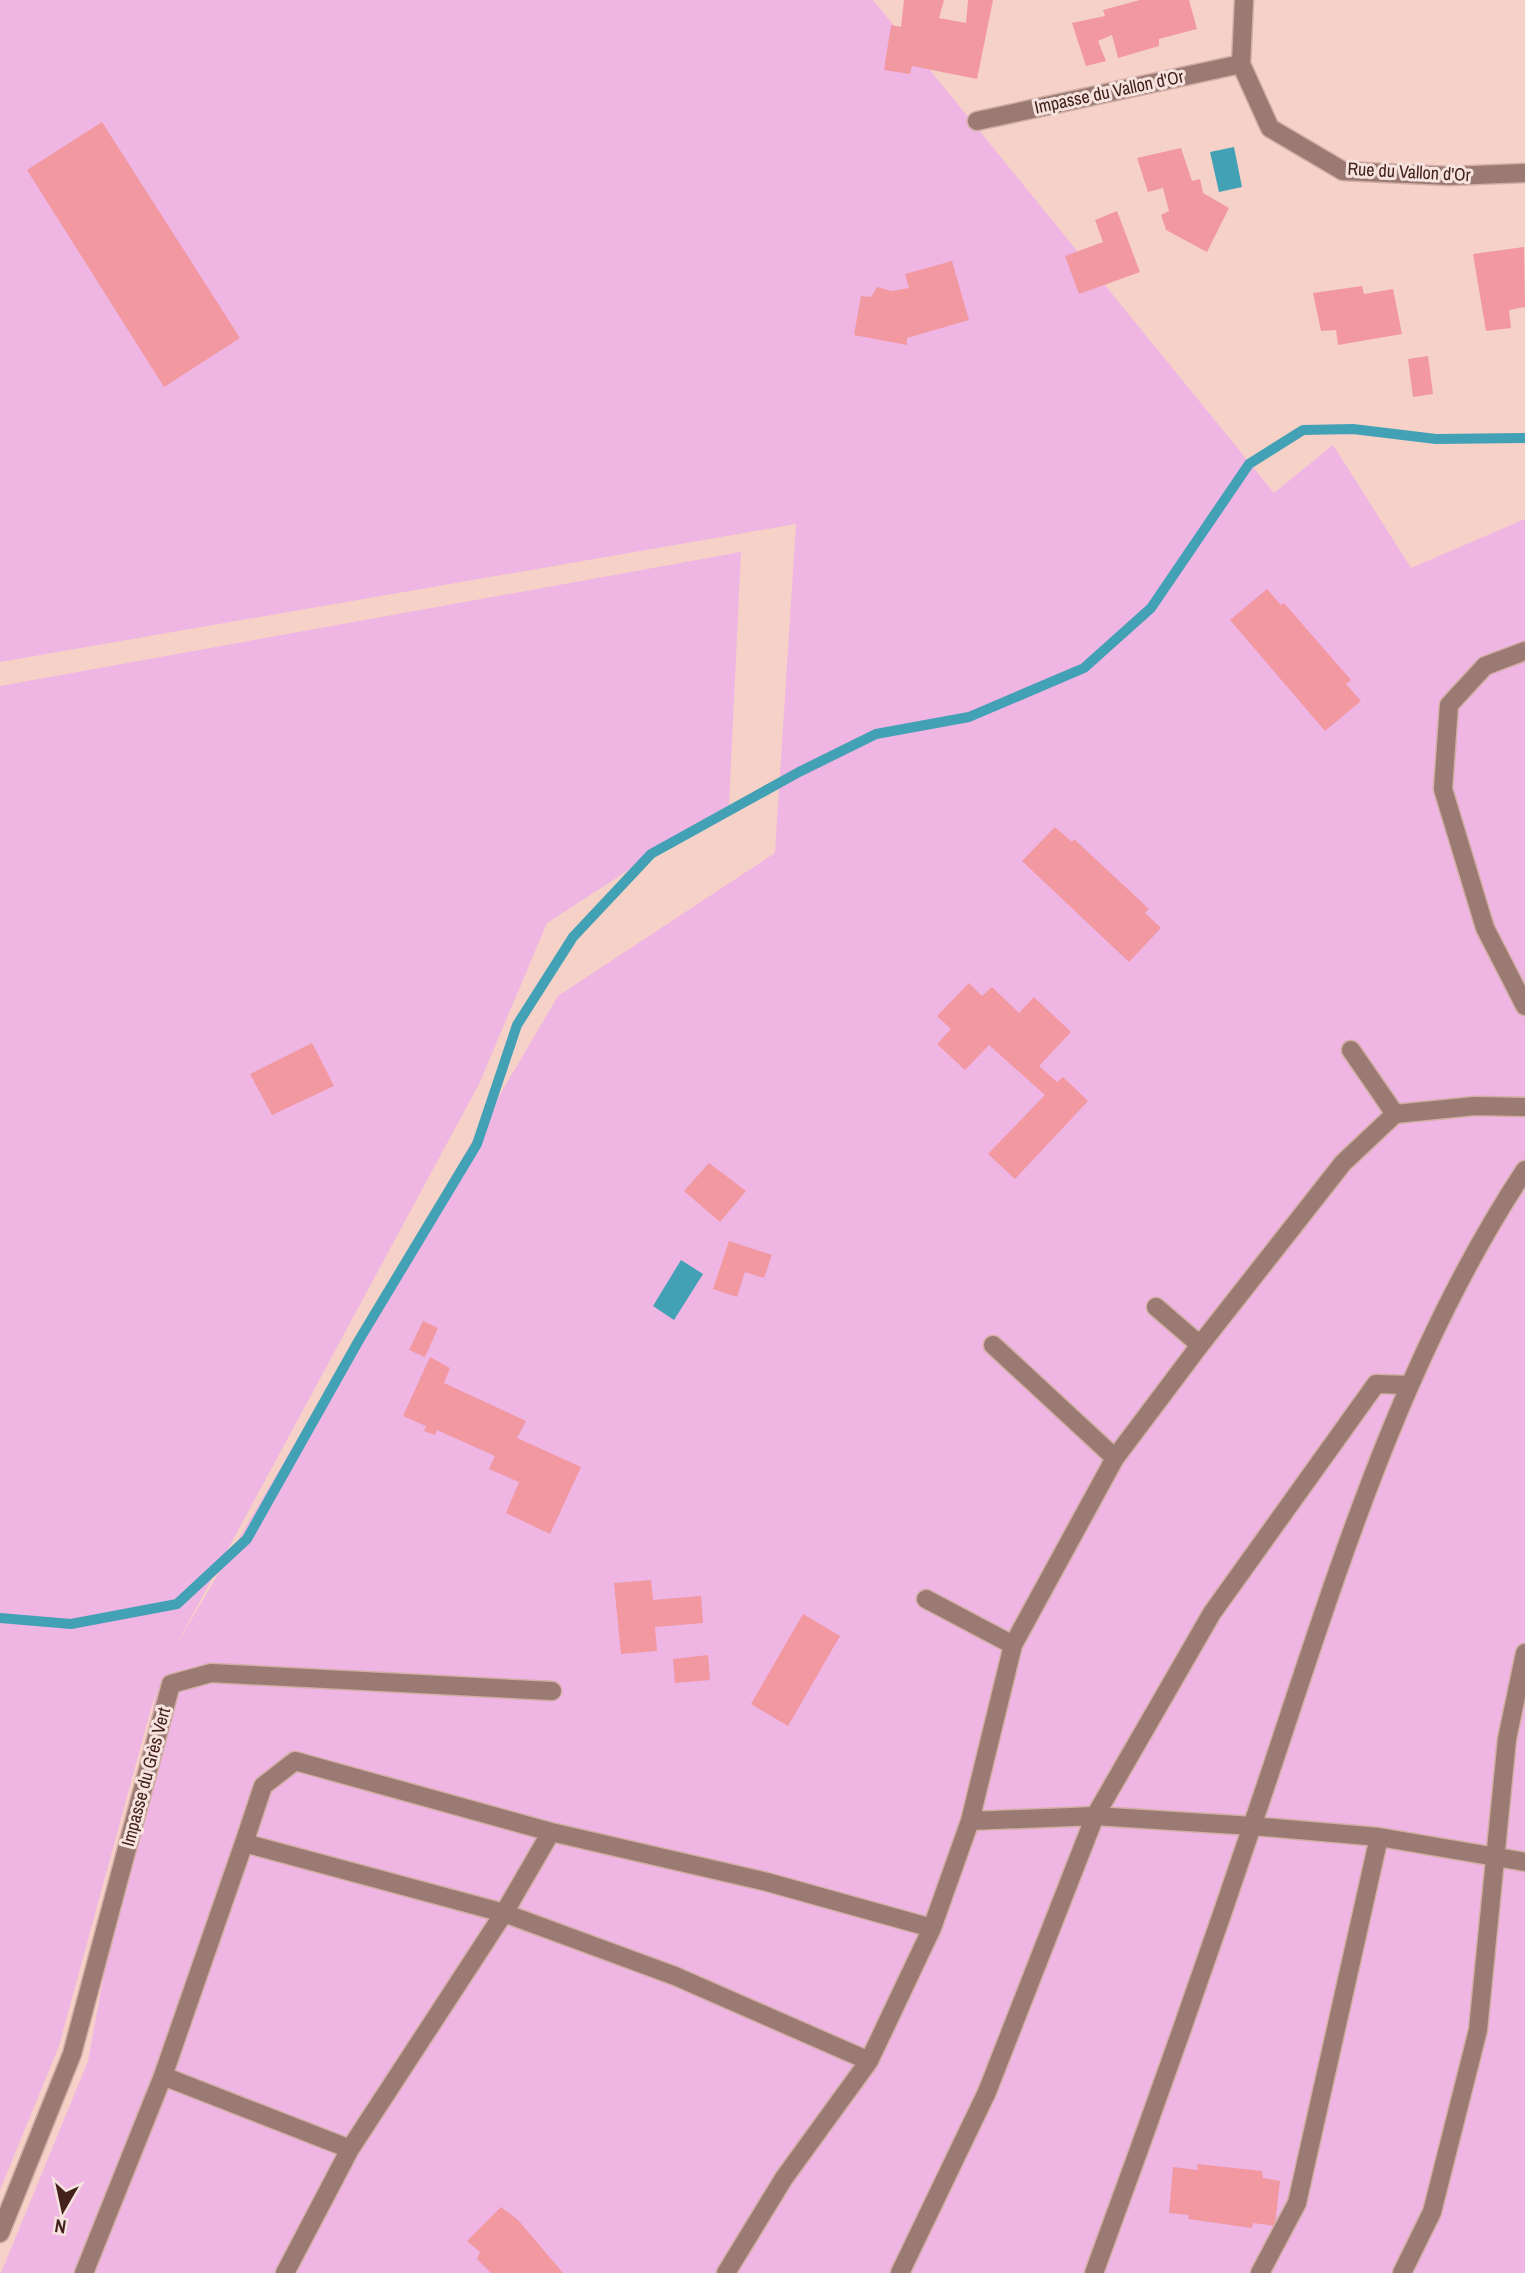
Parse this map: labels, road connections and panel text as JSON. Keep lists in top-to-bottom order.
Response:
{
  "streets": {
    "street": ["Impasse du Vallon d'Or", "Rue du Vallon d'Or", "Impasse du Grès Vert"]
  },
  "crossings": [
    ["Impasse du Vallon d'Or", "Rue du Vallon d'Or"]
  ],
  "north": "bottom"
}
